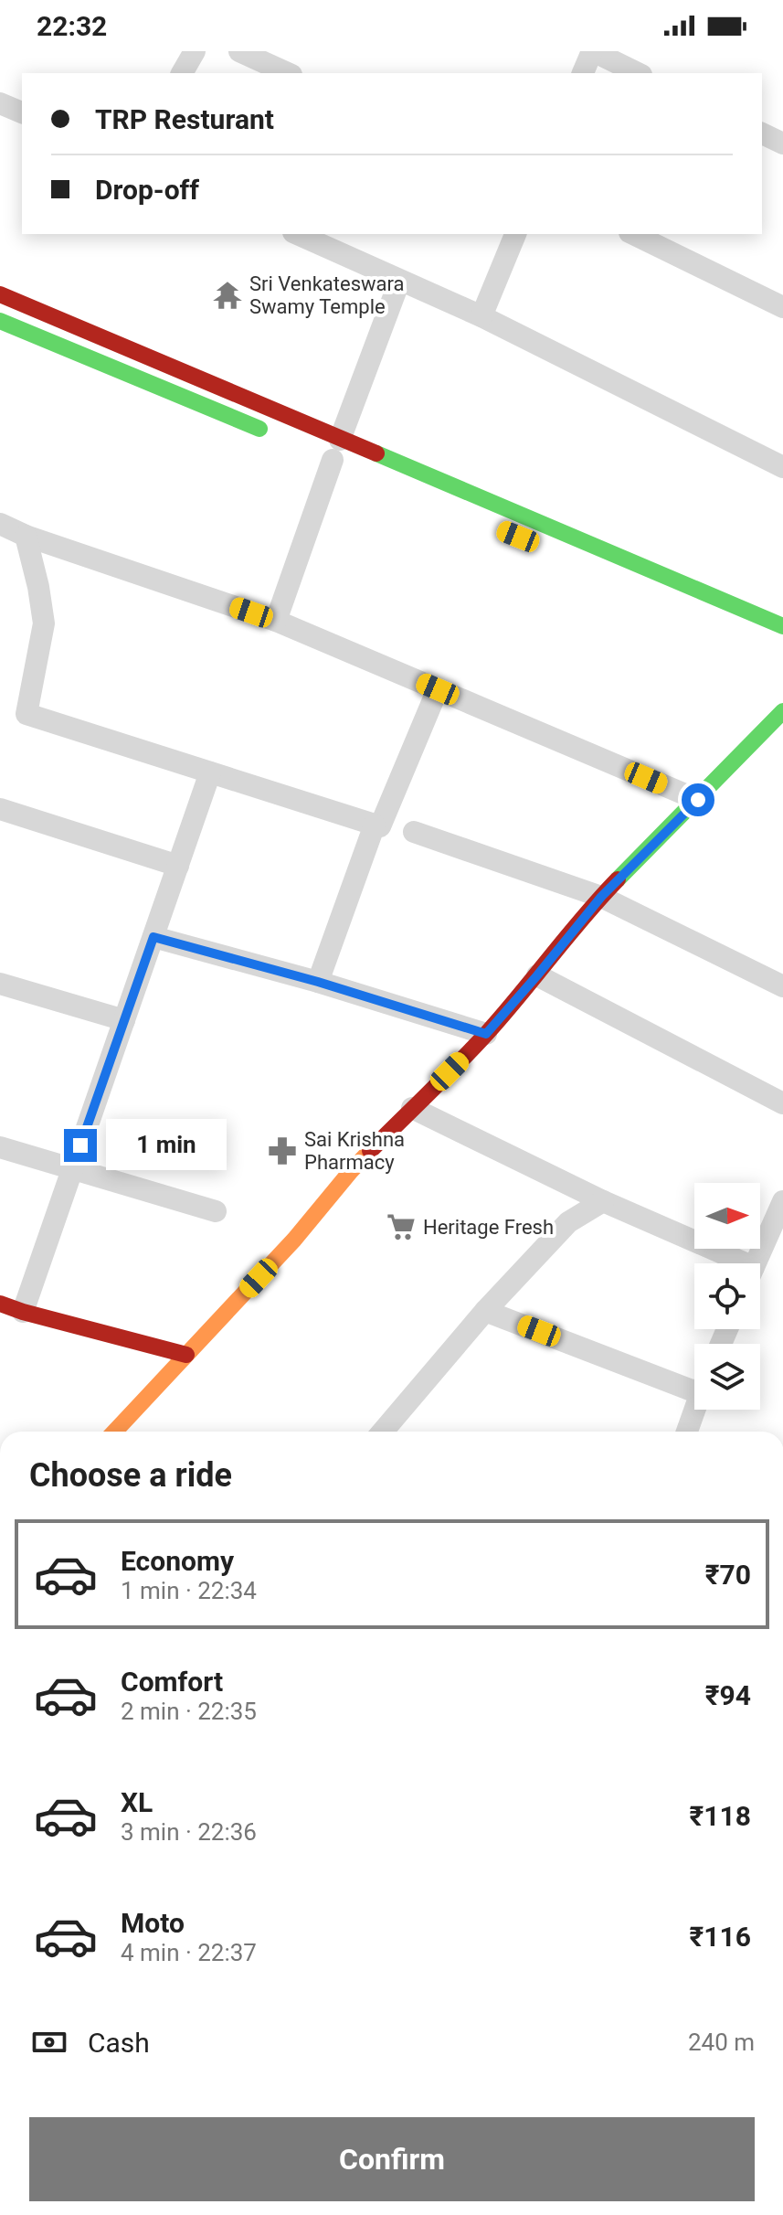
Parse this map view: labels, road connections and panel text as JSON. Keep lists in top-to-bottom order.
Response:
{
  "places": {
    "temple": ["Sri Venkateswara Swamy Temple"],
    "pharmacy": ["Sai Krishna Pharmacy"],
    "supermarket": ["Heritage Fresh"]
  },
  "north": "right",
  "page": {
    "status": "22:32",
    "banner": ["TRP Resturant", "Drop-off"],
    "bubble": "1 min",
    "heading": "Choose a ride",
    "list": [
      {
        "name": "Economy",
        "note": "1 min · 22:34",
        "value": "₹70"
      },
      {
        "name": "Comfort",
        "note": "2 min · 22:35",
        "value": "₹94"
      },
      {
        "name": "XL",
        "note": "3 min · 22:36",
        "value": "₹118"
      },
      {
        "name": "Moto",
        "note": "4 min · 22:37",
        "value": "₹116"
      }
    ],
    "pay": ["Cash", "240 m"],
    "buttons": "Confirm"
  }
}
